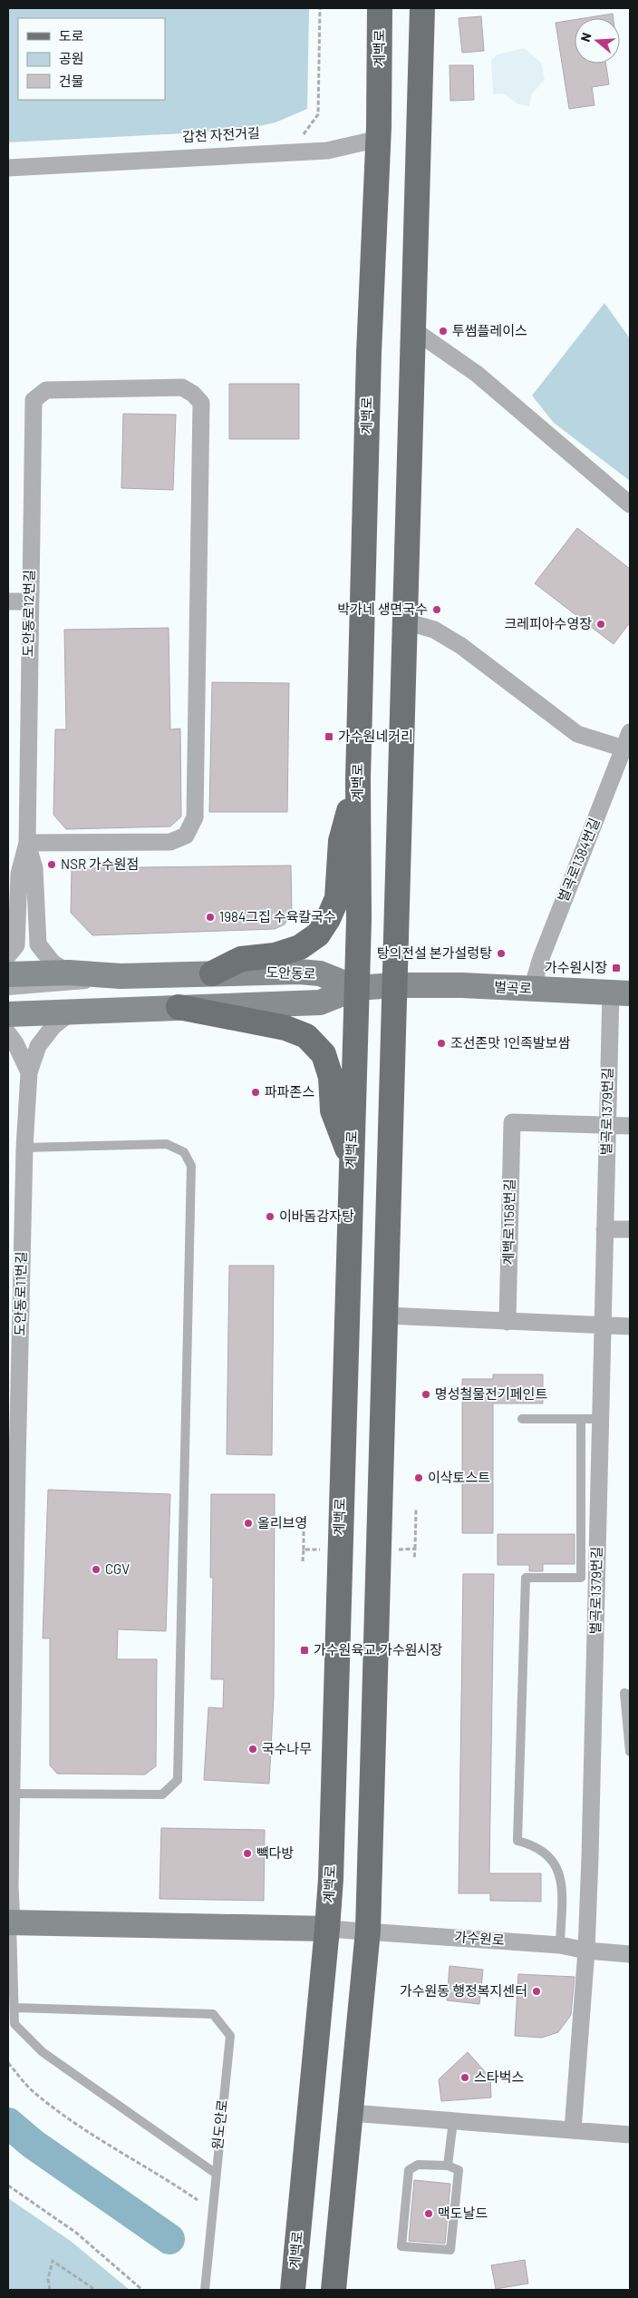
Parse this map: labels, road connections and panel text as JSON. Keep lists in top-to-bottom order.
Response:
{
  "streets": {
    "main road": ["계백로", "도안동로", "벌곡로"],
    "street": [
      "도안동로12번길",
      "벌곡로1384번길",
      "벌곡로1379번길",
      "계백로1158번길",
      "도안동로11번길",
      "가수원로"
    ],
    "lane": ["원도안로"]
  },
  "crossings": [
    ["계백로", "도안동로"],
    ["계백로", "벌곡로"],
    ["계백로", "가수원로"],
    ["벌곡로1384번길", "벌곡로"],
    ["도안동로", "벌곡로"],
    ["벌곡로", "벌곡로1379번길"],
    ["벌곡로1379번길", "계백로1158번길"],
    ["벌곡로1379번길", "가수원로"],
    ["도안동로11번길", "원도안로"]
  ],
  "places": {
    "other": [
      "투썸플레이스",
      "박가네 생면국수",
      "크레피아수영장",
      "NSR 가수원점",
      "1984그집 수육칼국수",
      "탕의전설 본가설렁탕",
      "조선존맛 1인족발보쌈",
      "파파존스",
      "이바돔감자탕",
      "명성철물전기페인트",
      "이삭토스트",
      "올리브영",
      "CGV",
      "국수나무",
      "빽다방",
      "가수원동 행정복지센터",
      "스타벅스",
      "맥도날드"
    ],
    "transit": ["가수원네거리", "가수원시장", "가수원육교.가수원시장"]
  },
  "legend": ["도로", "공원", "건물"],
  "north": "left"
}
